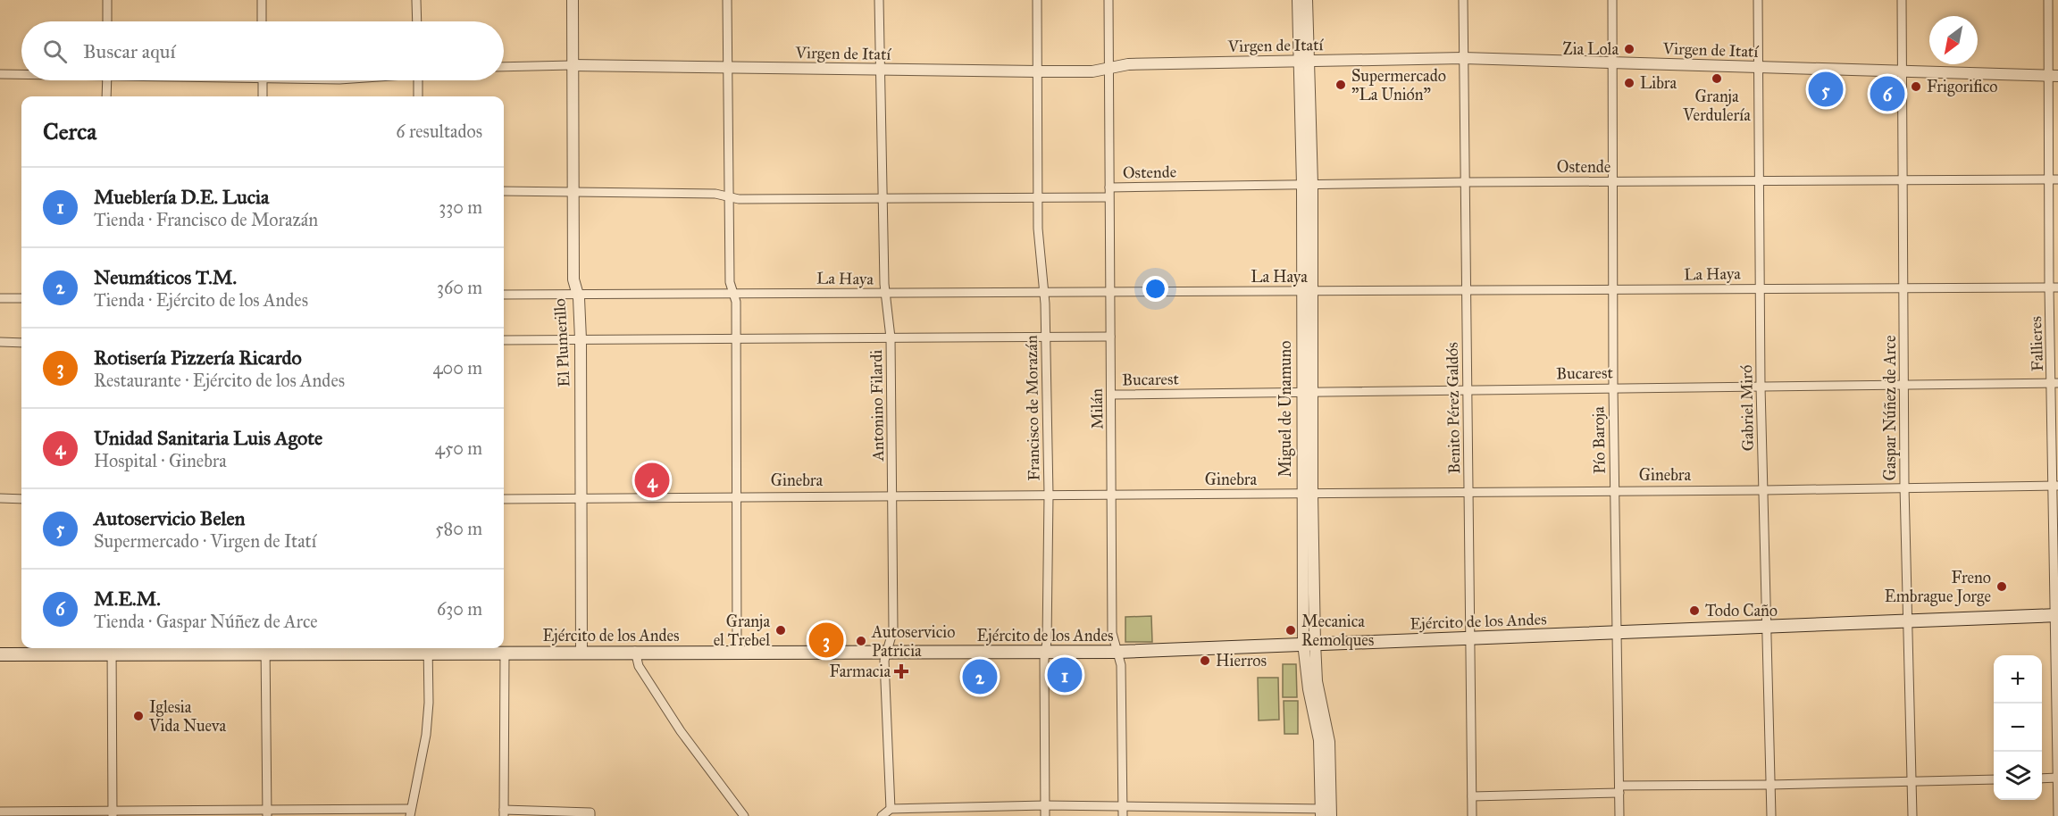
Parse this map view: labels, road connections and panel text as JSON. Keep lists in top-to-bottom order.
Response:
{
  "streets": {
    "main road": ["Ejército de los Andes"],
    "street": [
      "Virgen de Itatí",
      "Ostende",
      "La Haya",
      "El Plumerillo",
      "Fallieres",
      "Bucarest",
      "Antonino Filardi",
      "Francisco de Morazán",
      "Benito Pérez Galdós",
      "Gabriel Miró",
      "Gaspar Núñez de Arce",
      "Milán",
      "Miguel de Unamuno",
      "Pío Baroja",
      "Ginebra"
    ]
  },
  "crossings": [
    ["Virgen de Itatí", "El Plumerillo"],
    ["Virgen de Itatí", "Fallieres"],
    ["Virgen de Itatí", "Antonino Filardi"],
    ["Virgen de Itatí", "Francisco de Morazán"],
    ["Virgen de Itatí", "Benito Pérez Galdós"],
    ["Virgen de Itatí", "Gabriel Miró"],
    ["Virgen de Itatí", "Gaspar Núñez de Arce"],
    ["Virgen de Itatí", "Milán"],
    ["Virgen de Itatí", "Miguel de Unamuno"],
    ["Virgen de Itatí", "Pío Baroja"],
    ["Ostende", "El Plumerillo"],
    ["Ostende", "Fallieres"],
    ["Ostende", "Antonino Filardi"],
    ["Ostende", "Francisco de Morazán"],
    ["Ostende", "Benito Pérez Galdós"],
    ["Ostende", "Gabriel Miró"],
    ["Ostende", "Gaspar Núñez de Arce"],
    ["Ostende", "Milán"],
    ["Ostende", "Miguel de Unamuno"],
    ["Ostende", "Pío Baroja"],
    ["La Haya", "El Plumerillo"],
    ["La Haya", "Fallieres"],
    ["La Haya", "Antonino Filardi"],
    ["La Haya", "Francisco de Morazán"],
    ["La Haya", "Benito Pérez Galdós"],
    ["La Haya", "Gabriel Miró"],
    ["La Haya", "Gaspar Núñez de Arce"],
    ["La Haya", "Milán"],
    ["La Haya", "Miguel de Unamuno"],
    ["La Haya", "Pío Baroja"],
    ["El Plumerillo", "Ginebra"],
    ["El Plumerillo", "Ejército de los Andes"],
    ["Fallieres", "Bucarest"],
    ["Fallieres", "Ginebra"],
    ["Fallieres", "Ejército de los Andes"],
    ["Bucarest", "Benito Pérez Galdós"],
    ["Bucarest", "Gabriel Miró"],
    ["Bucarest", "Gaspar Núñez de Arce"],
    ["Bucarest", "Milán"],
    ["Bucarest", "Miguel de Unamuno"],
    ["Bucarest", "Pío Baroja"],
    ["Antonino Filardi", "Ginebra"],
    ["Antonino Filardi", "Ejército de los Andes"],
    ["Francisco de Morazán", "Ginebra"],
    ["Francisco de Morazán", "Ejército de los Andes"],
    ["Benito Pérez Galdós", "Ginebra"],
    ["Benito Pérez Galdós", "Ejército de los Andes"],
    ["Gabriel Miró", "Ginebra"],
    ["Gabriel Miró", "Ejército de los Andes"],
    ["Gaspar Núñez de Arce", "Ginebra"],
    ["Gaspar Núñez de Arce", "Ejército de los Andes"],
    ["Milán", "Ginebra"],
    ["Milán", "Ejército de los Andes"],
    ["Miguel de Unamuno", "Ginebra"],
    ["Miguel de Unamuno", "Ejército de los Andes"],
    ["Pío Baroja", "Ginebra"],
    ["Pío Baroja", "Ejército de los Andes"]
  ],
  "places": {
    "other": [
      "Zia Lola",
      "Granja Verdulería",
      "Libra",
      "Supermercado \"La Unión\"",
      "Frigorifico",
      "Freno Embrague Jorge",
      "Todo Caño",
      "Granja el Trebel",
      "Mecanica Remolques",
      "Autoservicio Patricia",
      "Hierros",
      "Iglesia Vida Nueva"
    ],
    "health": ["Farmacia"]
  },
  "north": "bottom left",
  "page": {
    "search": "Buscar aquí",
    "pins": [
      "5",
      "6",
      "4",
      "3",
      "1",
      "2"
    ],
    "heading": ["Cerca", "6 resultados"],
    "list": [
      {
        "mark": "1",
        "name": "Mueblería D.E. Lucia",
        "note": "Tienda · Francisco de Morazán",
        "value": "330 m"
      },
      {
        "mark": "2",
        "name": "Neumáticos T.M.",
        "note": "Tienda · Ejército de los Andes",
        "value": "360 m"
      },
      {
        "mark": "3",
        "name": "Rotisería Pizzería Ricardo",
        "note": "Restaurante · Ejército de los Andes",
        "value": "400 m"
      },
      {
        "mark": "4",
        "name": "Unidad Sanitaria Luis Agote",
        "note": "Hospital · Ginebra",
        "value": "450 m"
      },
      {
        "mark": "5",
        "name": "Autoservicio Belen",
        "note": "Supermercado · Virgen de Itatí",
        "value": "580 m"
      },
      {
        "mark": "6",
        "name": "M.E.M.",
        "note": "Tienda · Gaspar Núñez de Arce",
        "value": "630 m"
      }
    ],
    "map_buttons": ["+", "−"]
  }
}
